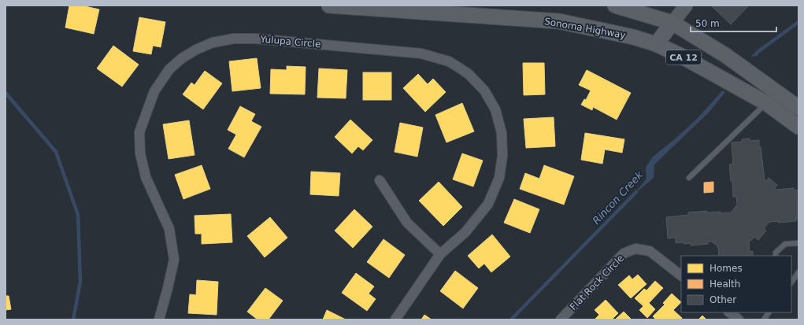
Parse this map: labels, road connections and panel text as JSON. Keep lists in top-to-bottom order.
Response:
{
  "streets": {
    "main road": ["Sonoma Highway", "CA 12"],
    "street": ["Yulupa Circle", "Flat Rock Circle"]
  },
  "water": ["Rincon Creek"],
  "legend": ["Homes", "Health", "Other"],
  "scale_bar": "50 m"
}
